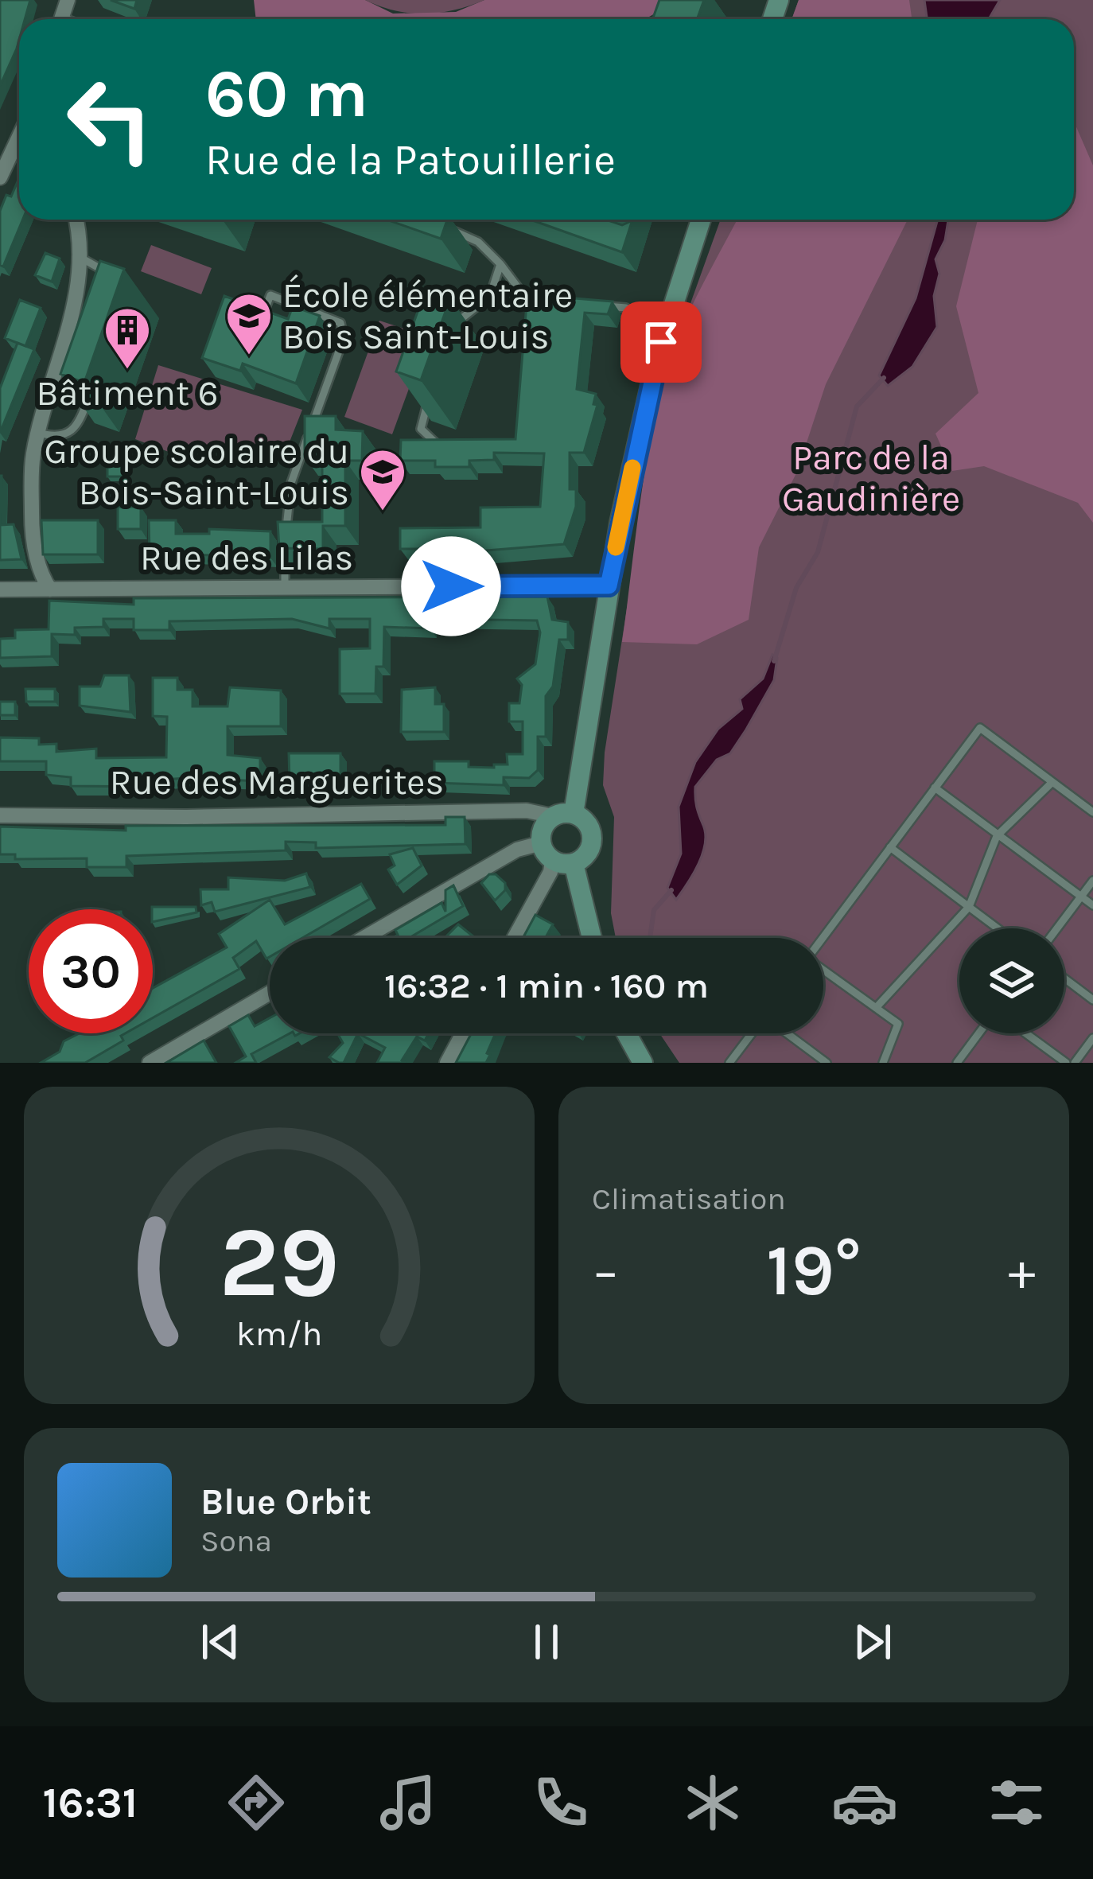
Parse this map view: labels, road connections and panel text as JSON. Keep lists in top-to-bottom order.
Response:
{
  "streets": {
    "street": ["Rue des Lilas", "Rue des Marguerites"]
  },
  "parks": ["Parc de la Gaudinière"],
  "places": {
    "school or university": ["École élémentaire Bois Saint-Louis", "Groupe scolaire du Bois-Saint-Louis"],
    "building": ["Bâtiment 6"]
  },
  "page": {
    "turn": ["60 m", "Rue de la Patouillerie"],
    "limit": "30",
    "trip": "16:32 · 1 min · 160 m",
    "tile": "Climatisation",
    "heat": ["−", "19°", "+"],
    "song": ["Blue Orbit", "Sona"],
    "tabs": "16:31",
    "gauge": ["29", "km/h"]
  }
}
